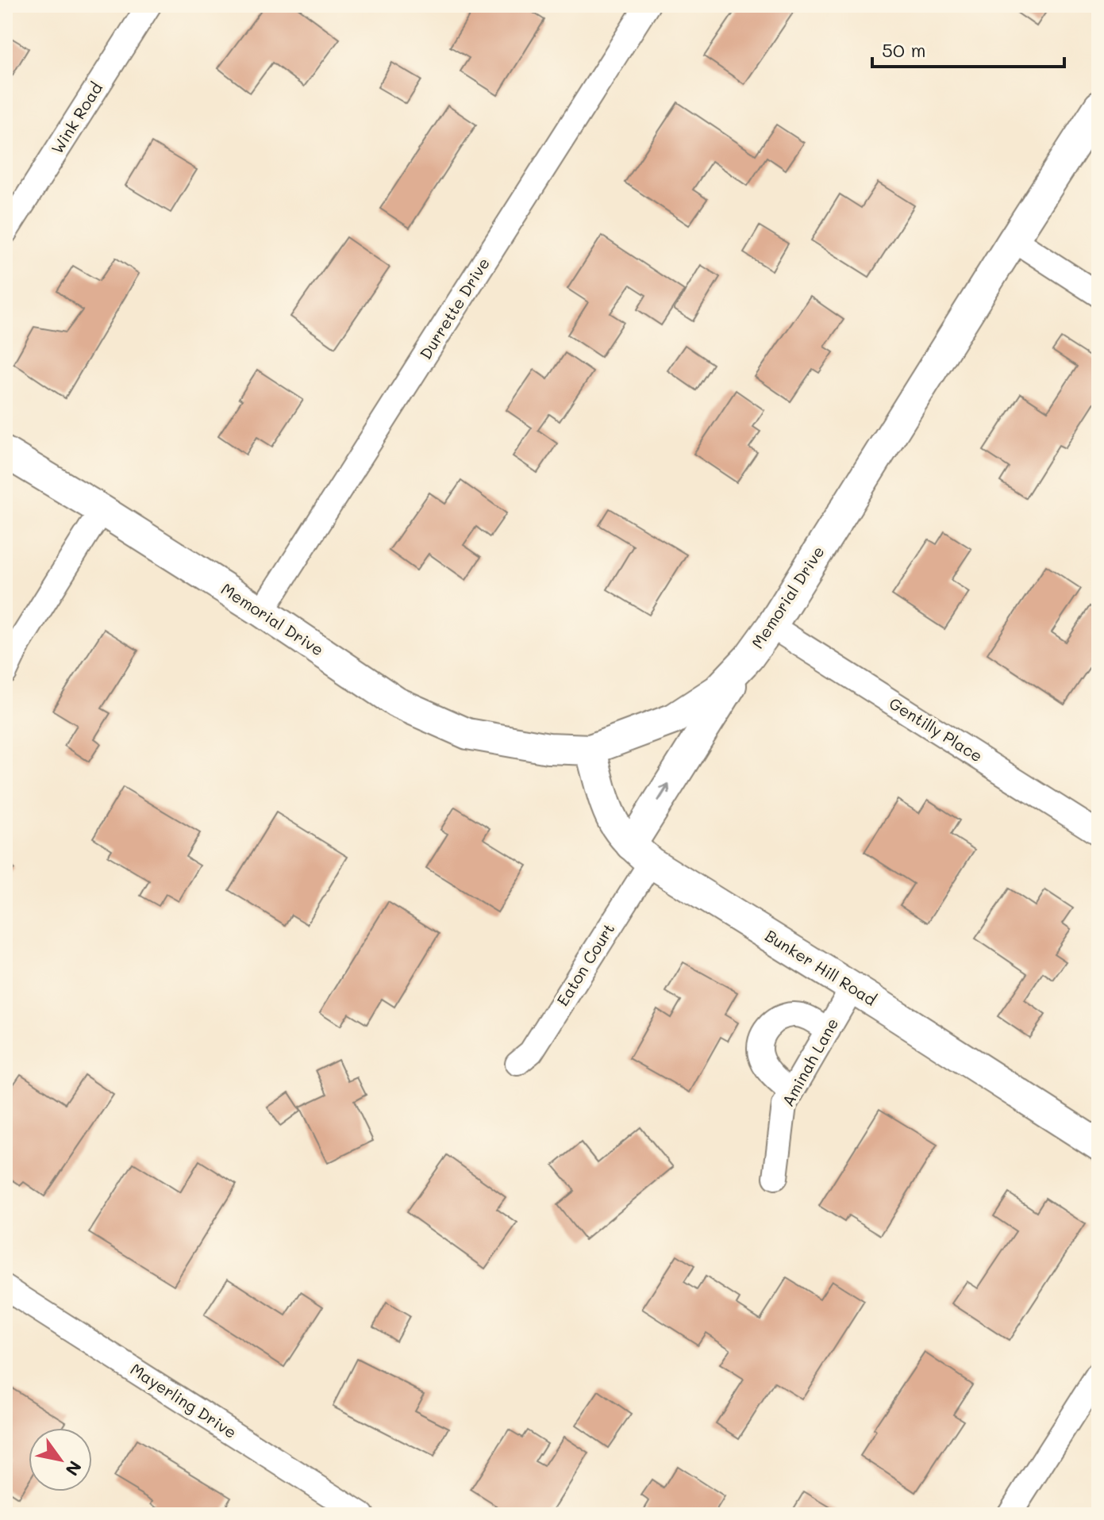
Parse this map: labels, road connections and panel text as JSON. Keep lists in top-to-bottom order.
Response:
{
  "streets": {
    "street": [
      "Wink Road",
      "Durrette Drive",
      "Memorial Drive",
      "Gentilly Place",
      "Eaton Court",
      "Bunker Hill Road",
      "Aminah Lane",
      "Mayerling Drive"
    ]
  },
  "crossings": [
    ["Durrette Drive", "Memorial Drive"],
    ["Memorial Drive", "Gentilly Place"],
    ["Memorial Drive", "Bunker Hill Road"],
    ["Eaton Court", "Bunker Hill Road"],
    ["Bunker Hill Road", "Aminah Lane"]
  ],
  "scale_bar": "50 m",
  "north": "bottom right"
}
